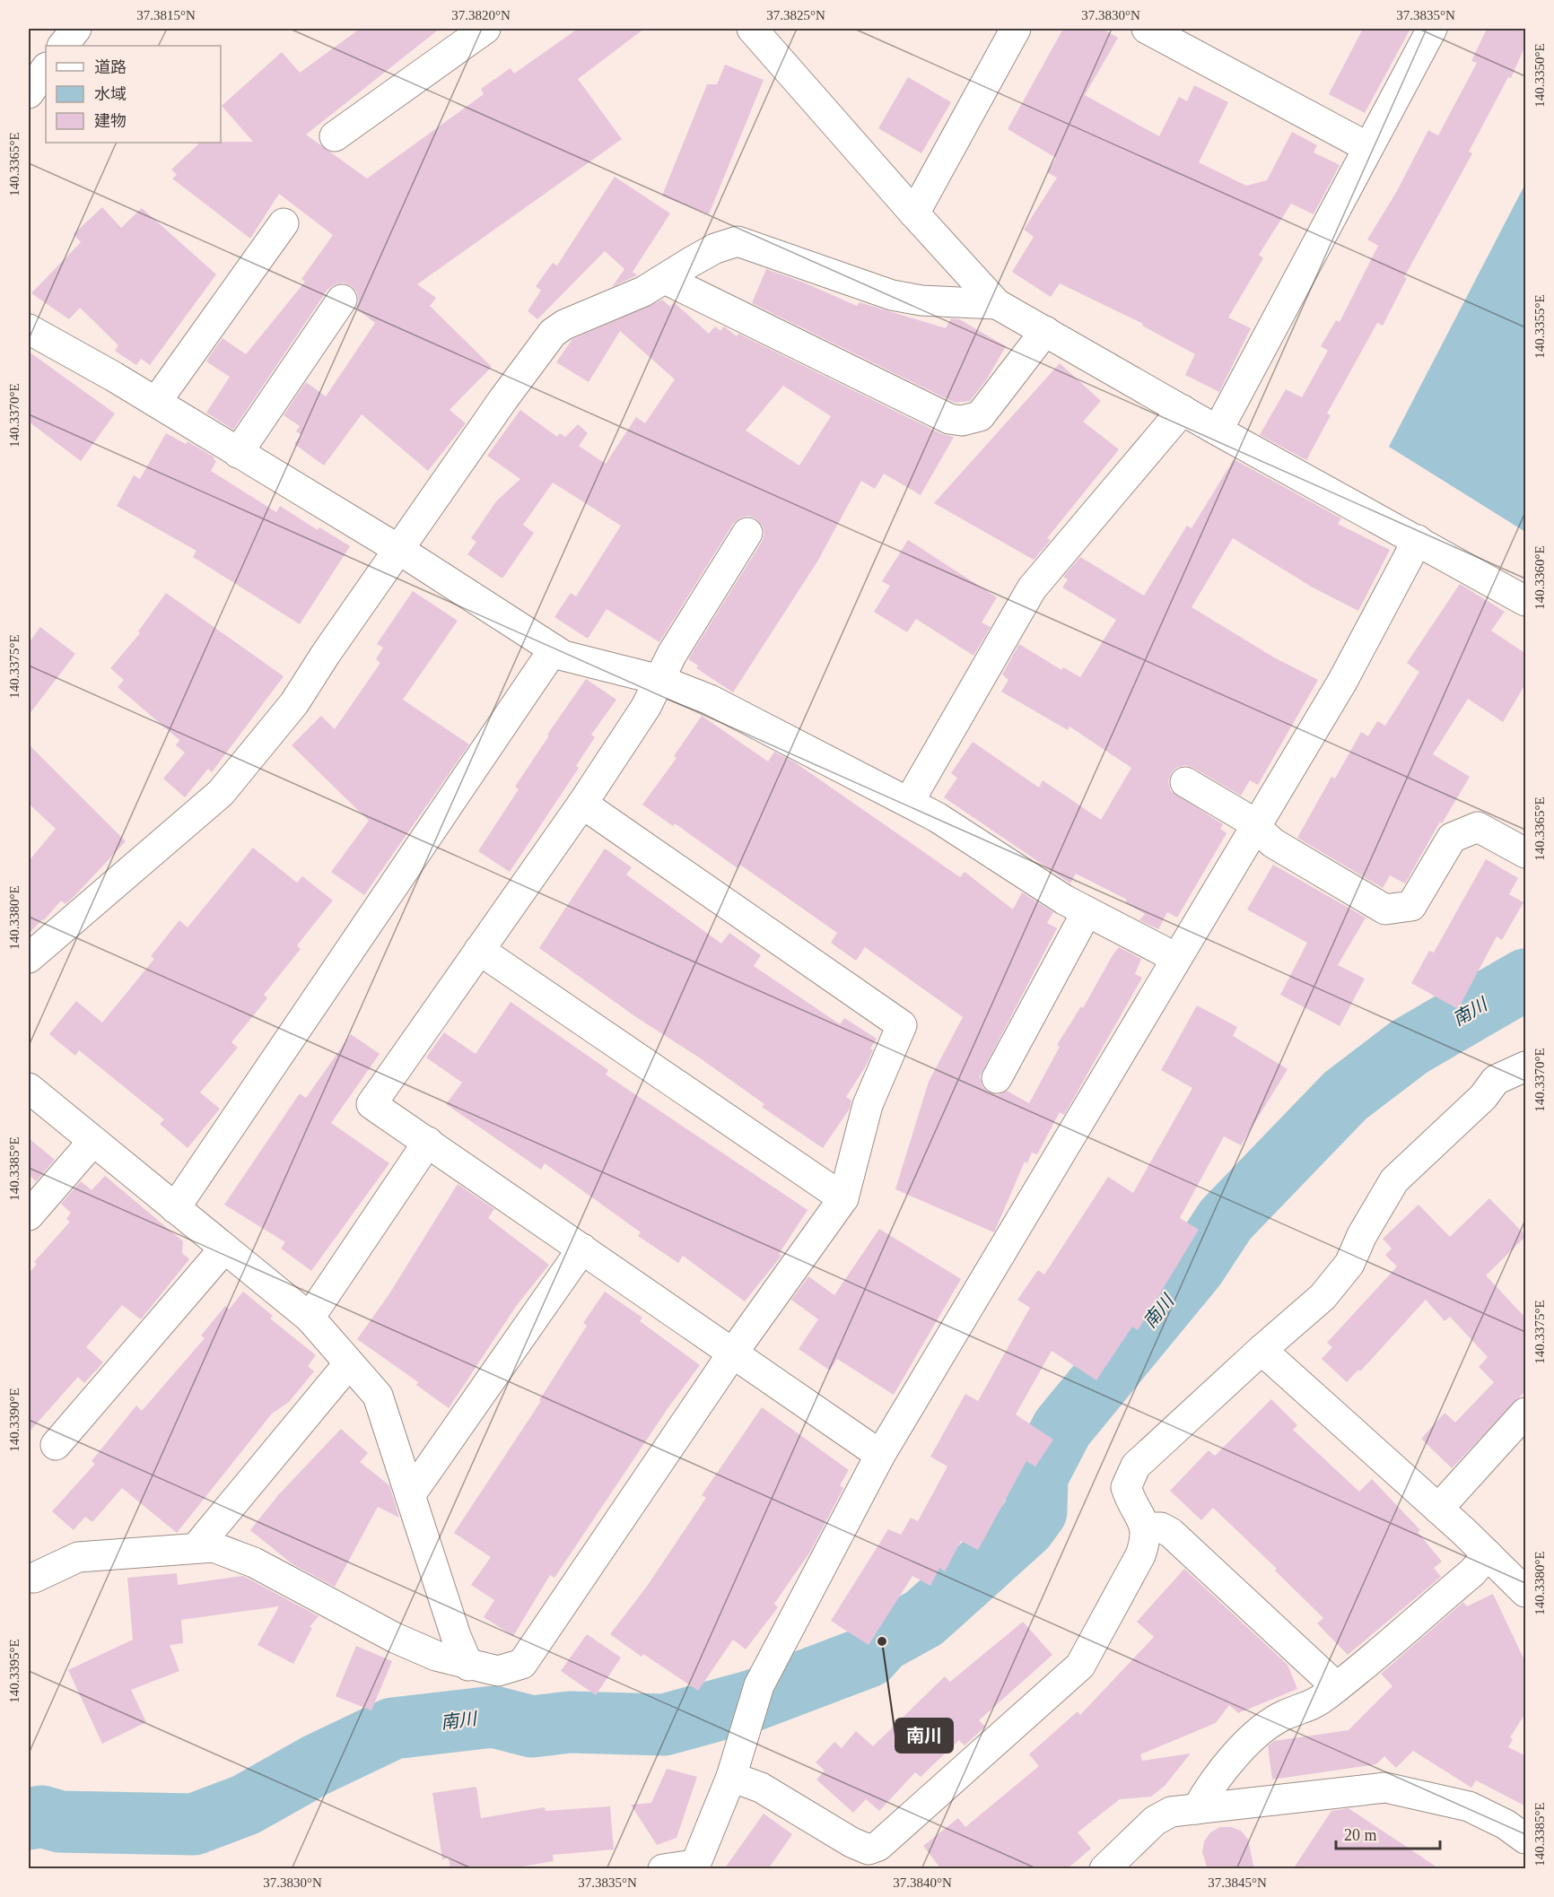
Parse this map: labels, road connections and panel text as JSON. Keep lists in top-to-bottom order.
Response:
{
  "water": ["南川"],
  "places": ["南川"],
  "legend": ["道路", "水域", "建物"],
  "scale_bar": "20 m",
  "coordinates": [
    "37.3815°N",
    "37.3820°N",
    "37.3825°N",
    "37.3830°N",
    "37.3835°N",
    "140.3350°E",
    "140.3365°E",
    "140.3355°E",
    "140.3370°E",
    "140.3360°E",
    "140.3375°E",
    "140.3380°E",
    "140.3385°E",
    "140.3390°E",
    "140.3395°E",
    "37.3840°N",
    "37.3845°N"
  ]
}
